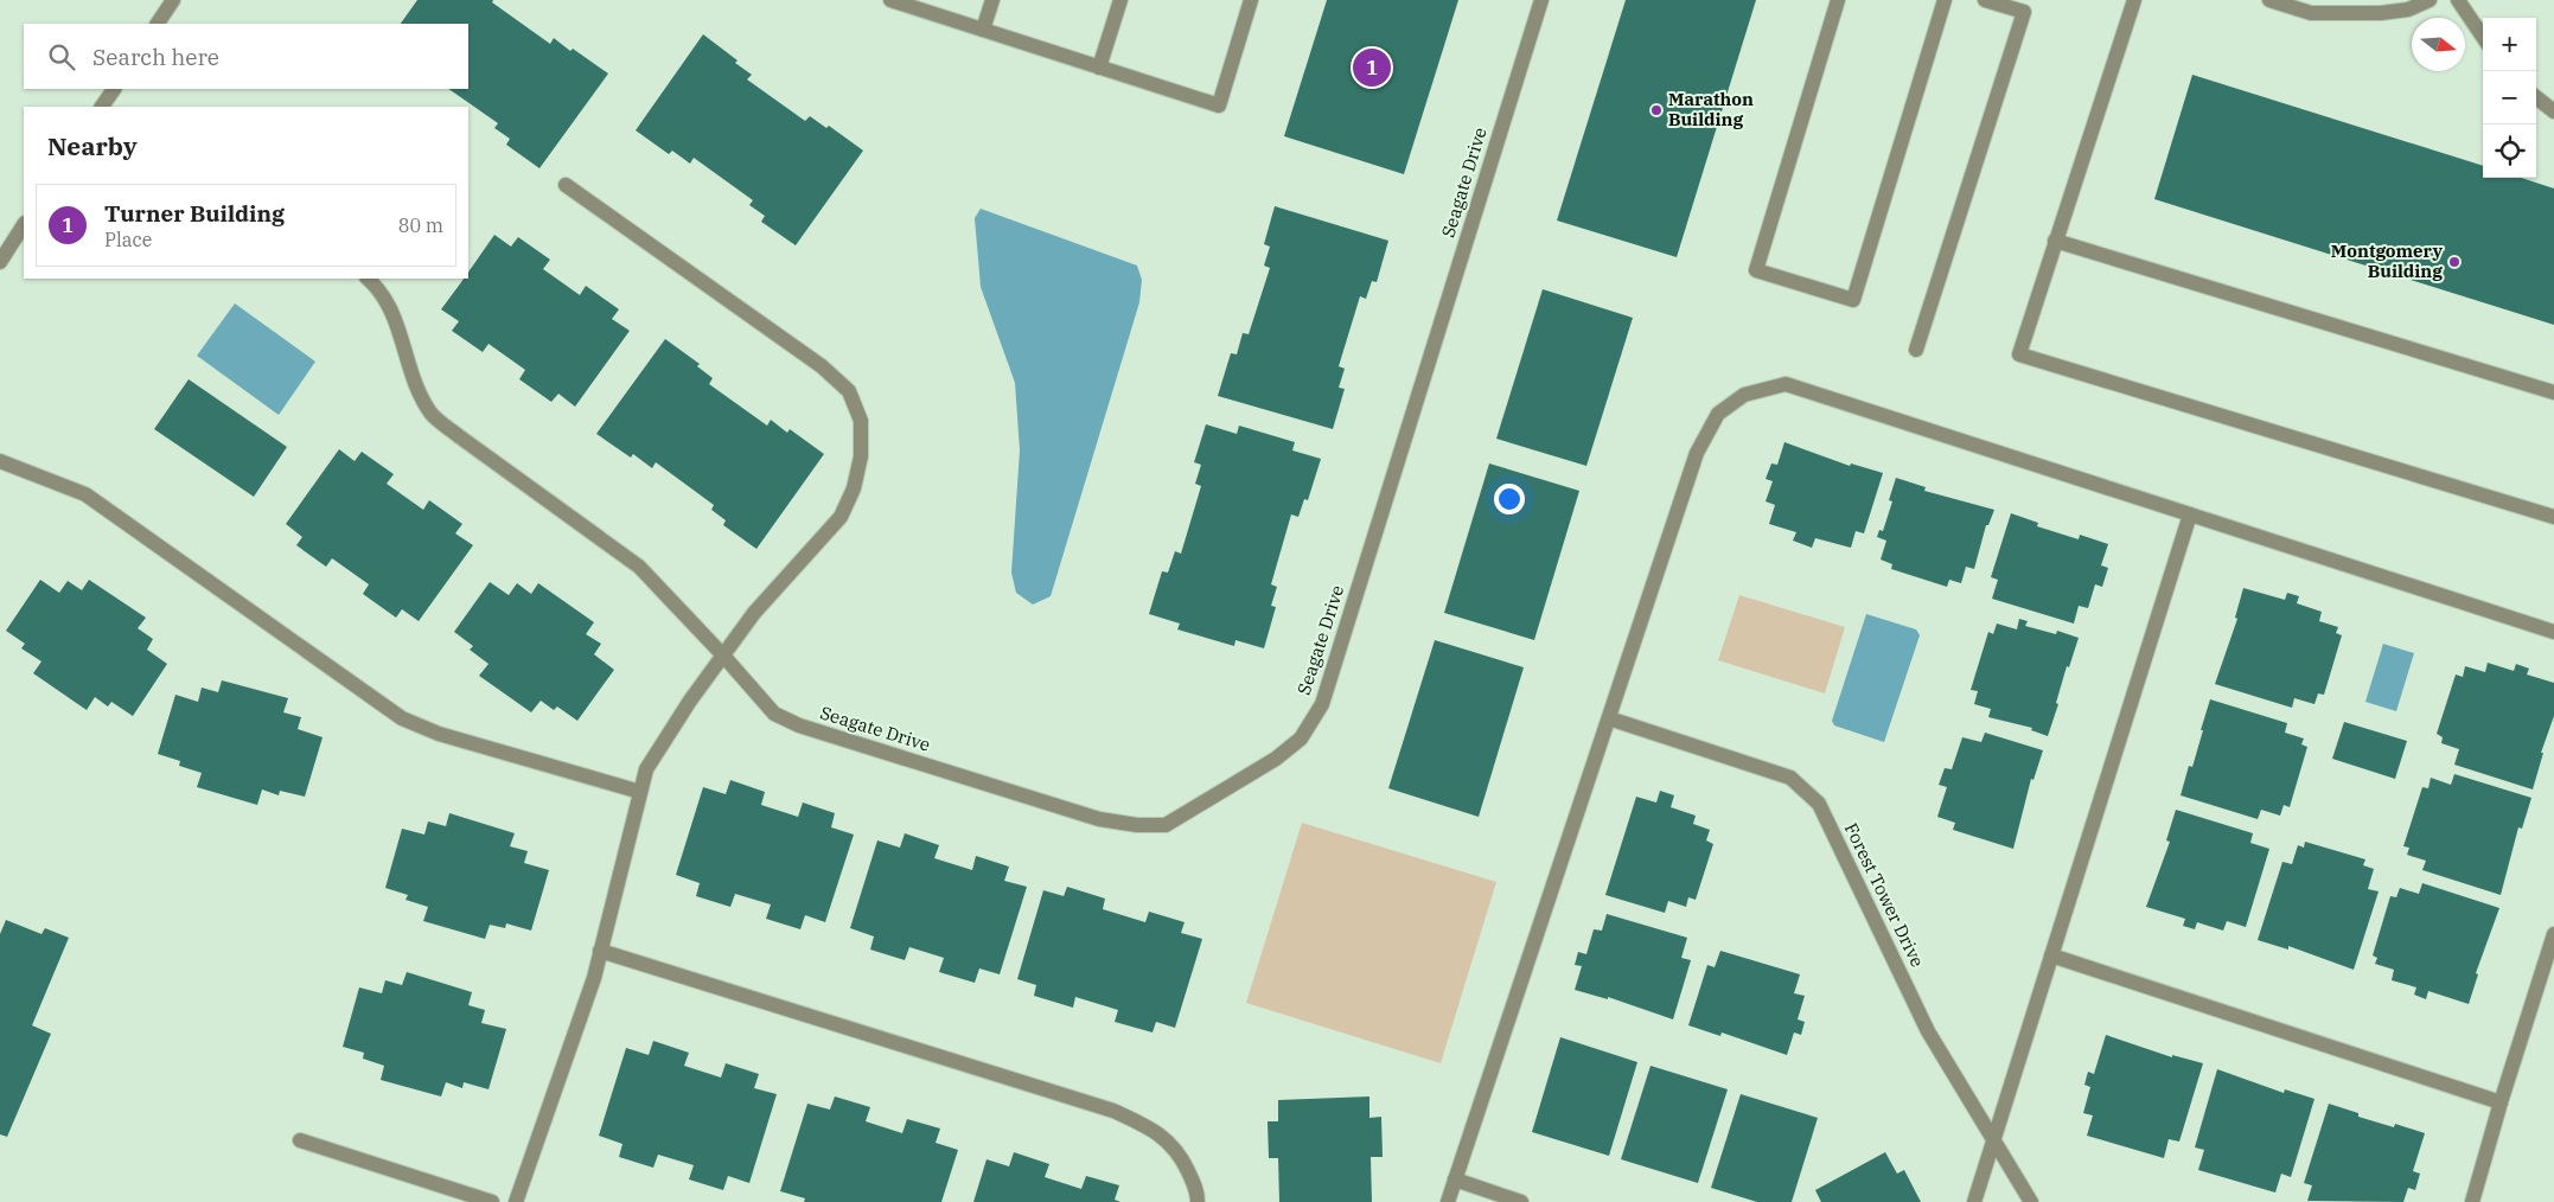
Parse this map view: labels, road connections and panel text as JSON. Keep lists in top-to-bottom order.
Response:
{
  "streets": {
    "street": ["Seagate Drive", "Forest Tower Drive"]
  },
  "places": ["Marathon Building", "Montgomery Building"],
  "north": "right",
  "page": {
    "map_buttons": ["+", "−"],
    "search": "Search here",
    "pins": "1",
    "heading": "Nearby",
    "list": [
      {
        "mark": "1",
        "name": "Turner Building",
        "note": "Place",
        "value": "80 m"
      }
    ]
  }
}
